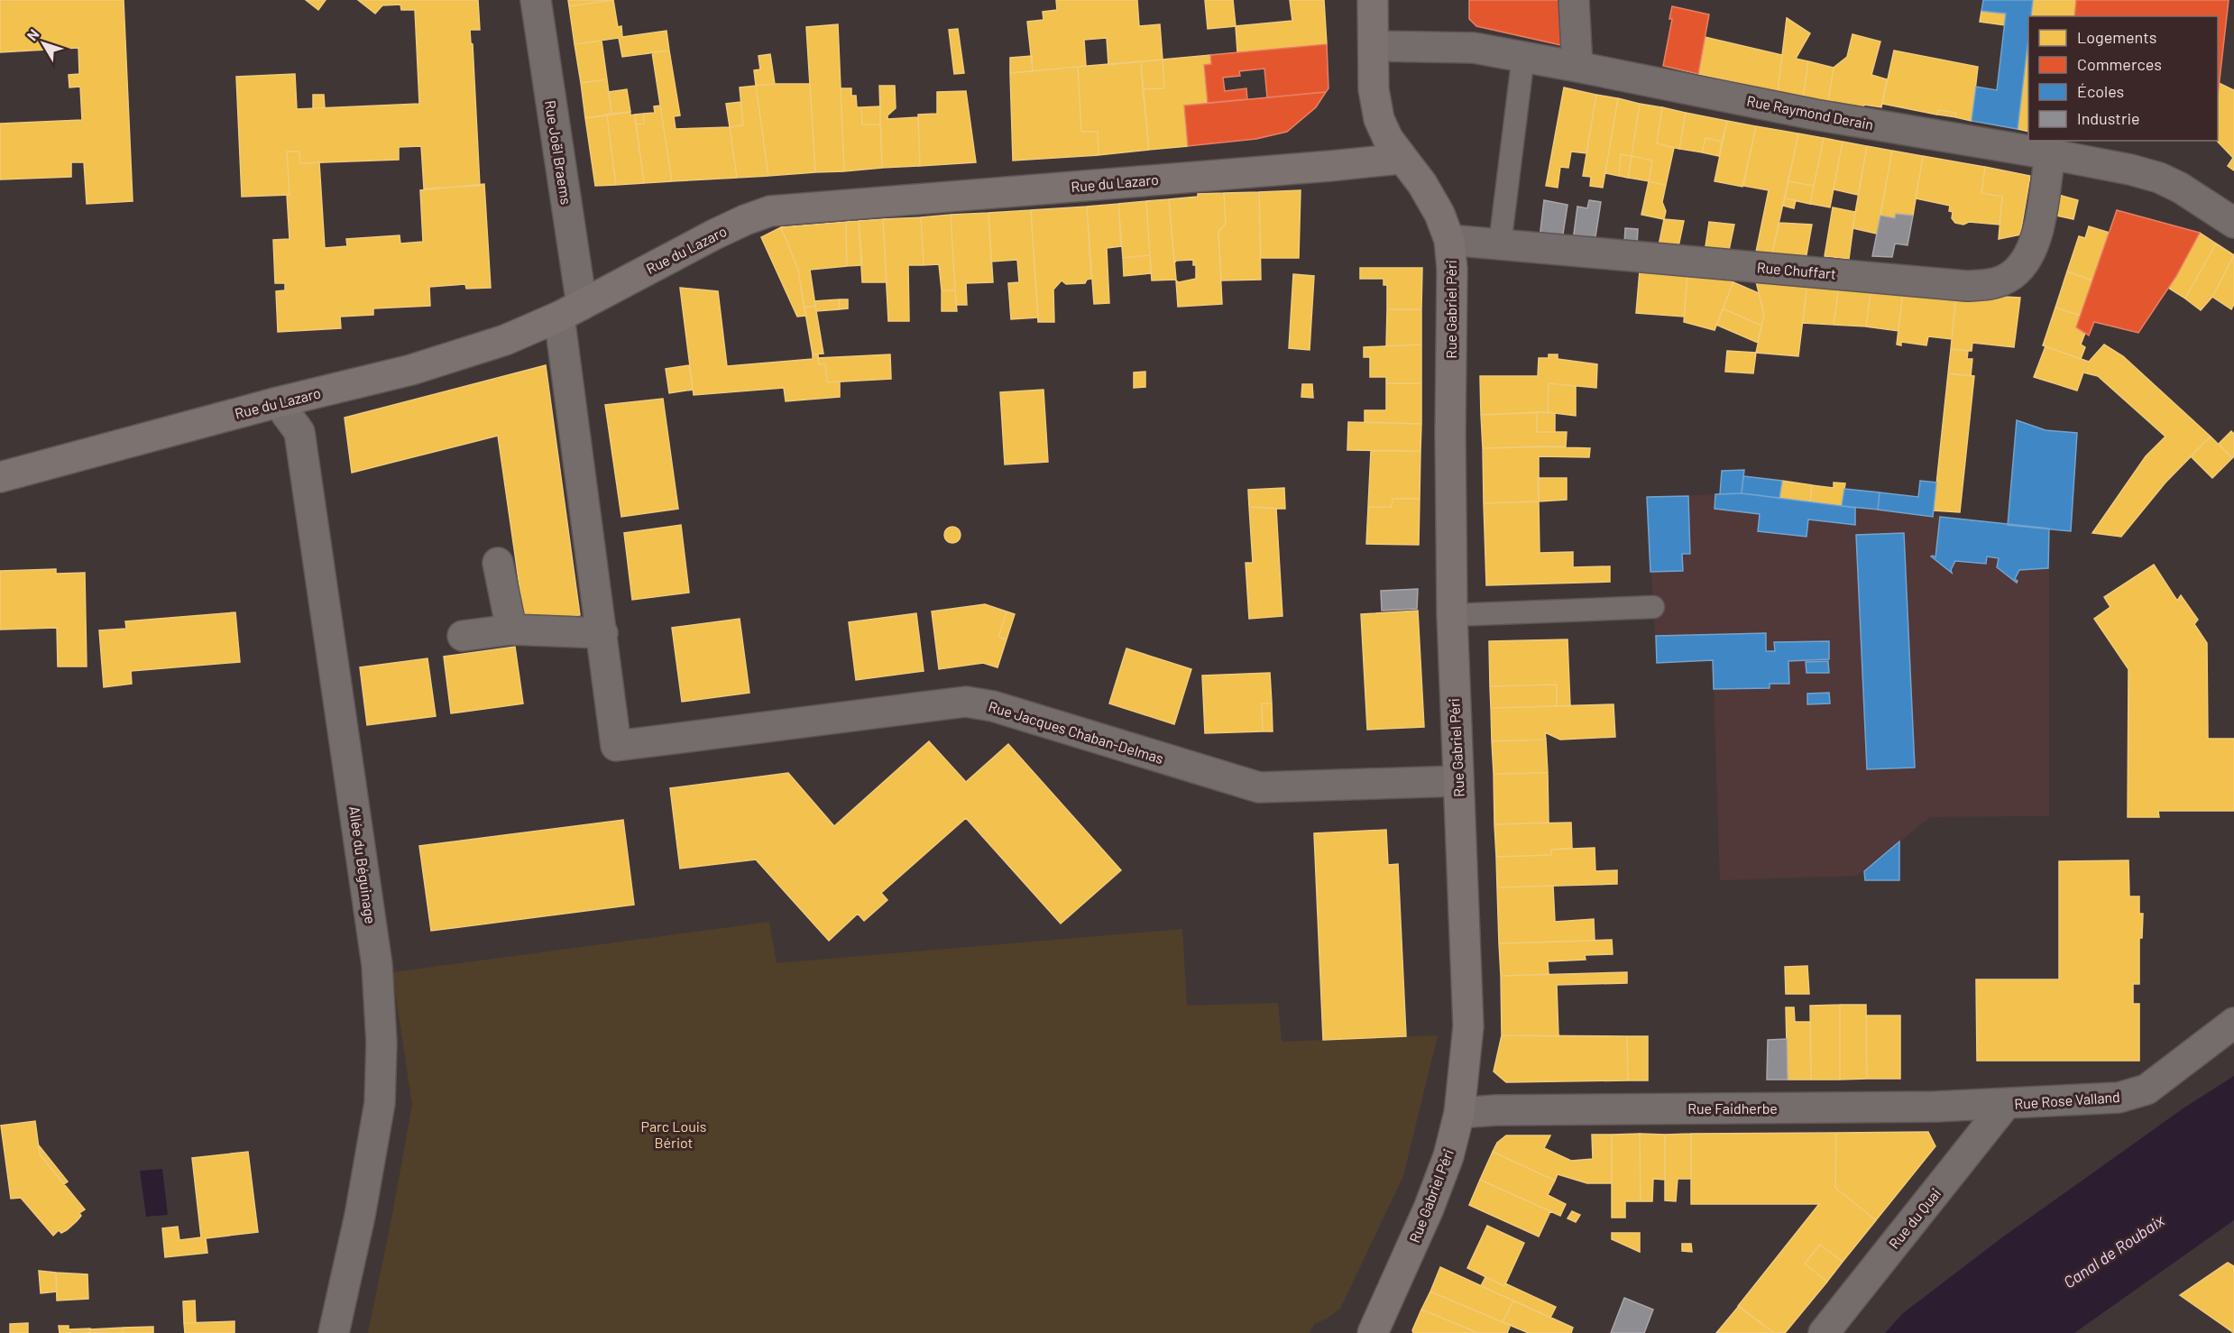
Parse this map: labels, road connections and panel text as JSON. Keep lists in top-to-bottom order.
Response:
{
  "streets": {
    "street": [
      "Rue Raymond Derain",
      "Rue Joël Braems",
      "Rue du Lazaro",
      "Rue Chuffart",
      "Rue Gabriel Péri",
      "Rue Jacques Chaban-Delmas",
      "Allée du Béguinage",
      "Rue Rose Valland",
      "Rue Faidherbe",
      "Rue du Quai"
    ]
  },
  "crossings": [
    ["Rue Raymond Derain", "Rue Chuffart"],
    ["Rue Raymond Derain", "Rue Gabriel Péri"],
    ["Rue Joël Braems", "Rue du Lazaro"],
    ["Rue Joël Braems", "Rue Jacques Chaban-Delmas"],
    ["Rue du Lazaro", "Rue Gabriel Péri"],
    ["Rue du Lazaro", "Allée du Béguinage"],
    ["Rue Chuffart", "Rue Gabriel Péri"],
    ["Rue Gabriel Péri", "Rue Jacques Chaban-Delmas"],
    ["Rue Gabriel Péri", "Rue Faidherbe"],
    ["Rue Rose Valland", "Rue Faidherbe"],
    ["Rue Rose Valland", "Rue du Quai"],
    ["Rue Faidherbe", "Rue du Quai"]
  ],
  "water": ["Canal de Roubaix"],
  "parks": ["Parc Louis Bériot"],
  "legend": [
    "Logements",
    "Commerces",
    "Écoles",
    "Industrie"
  ],
  "north": "top left"
}
